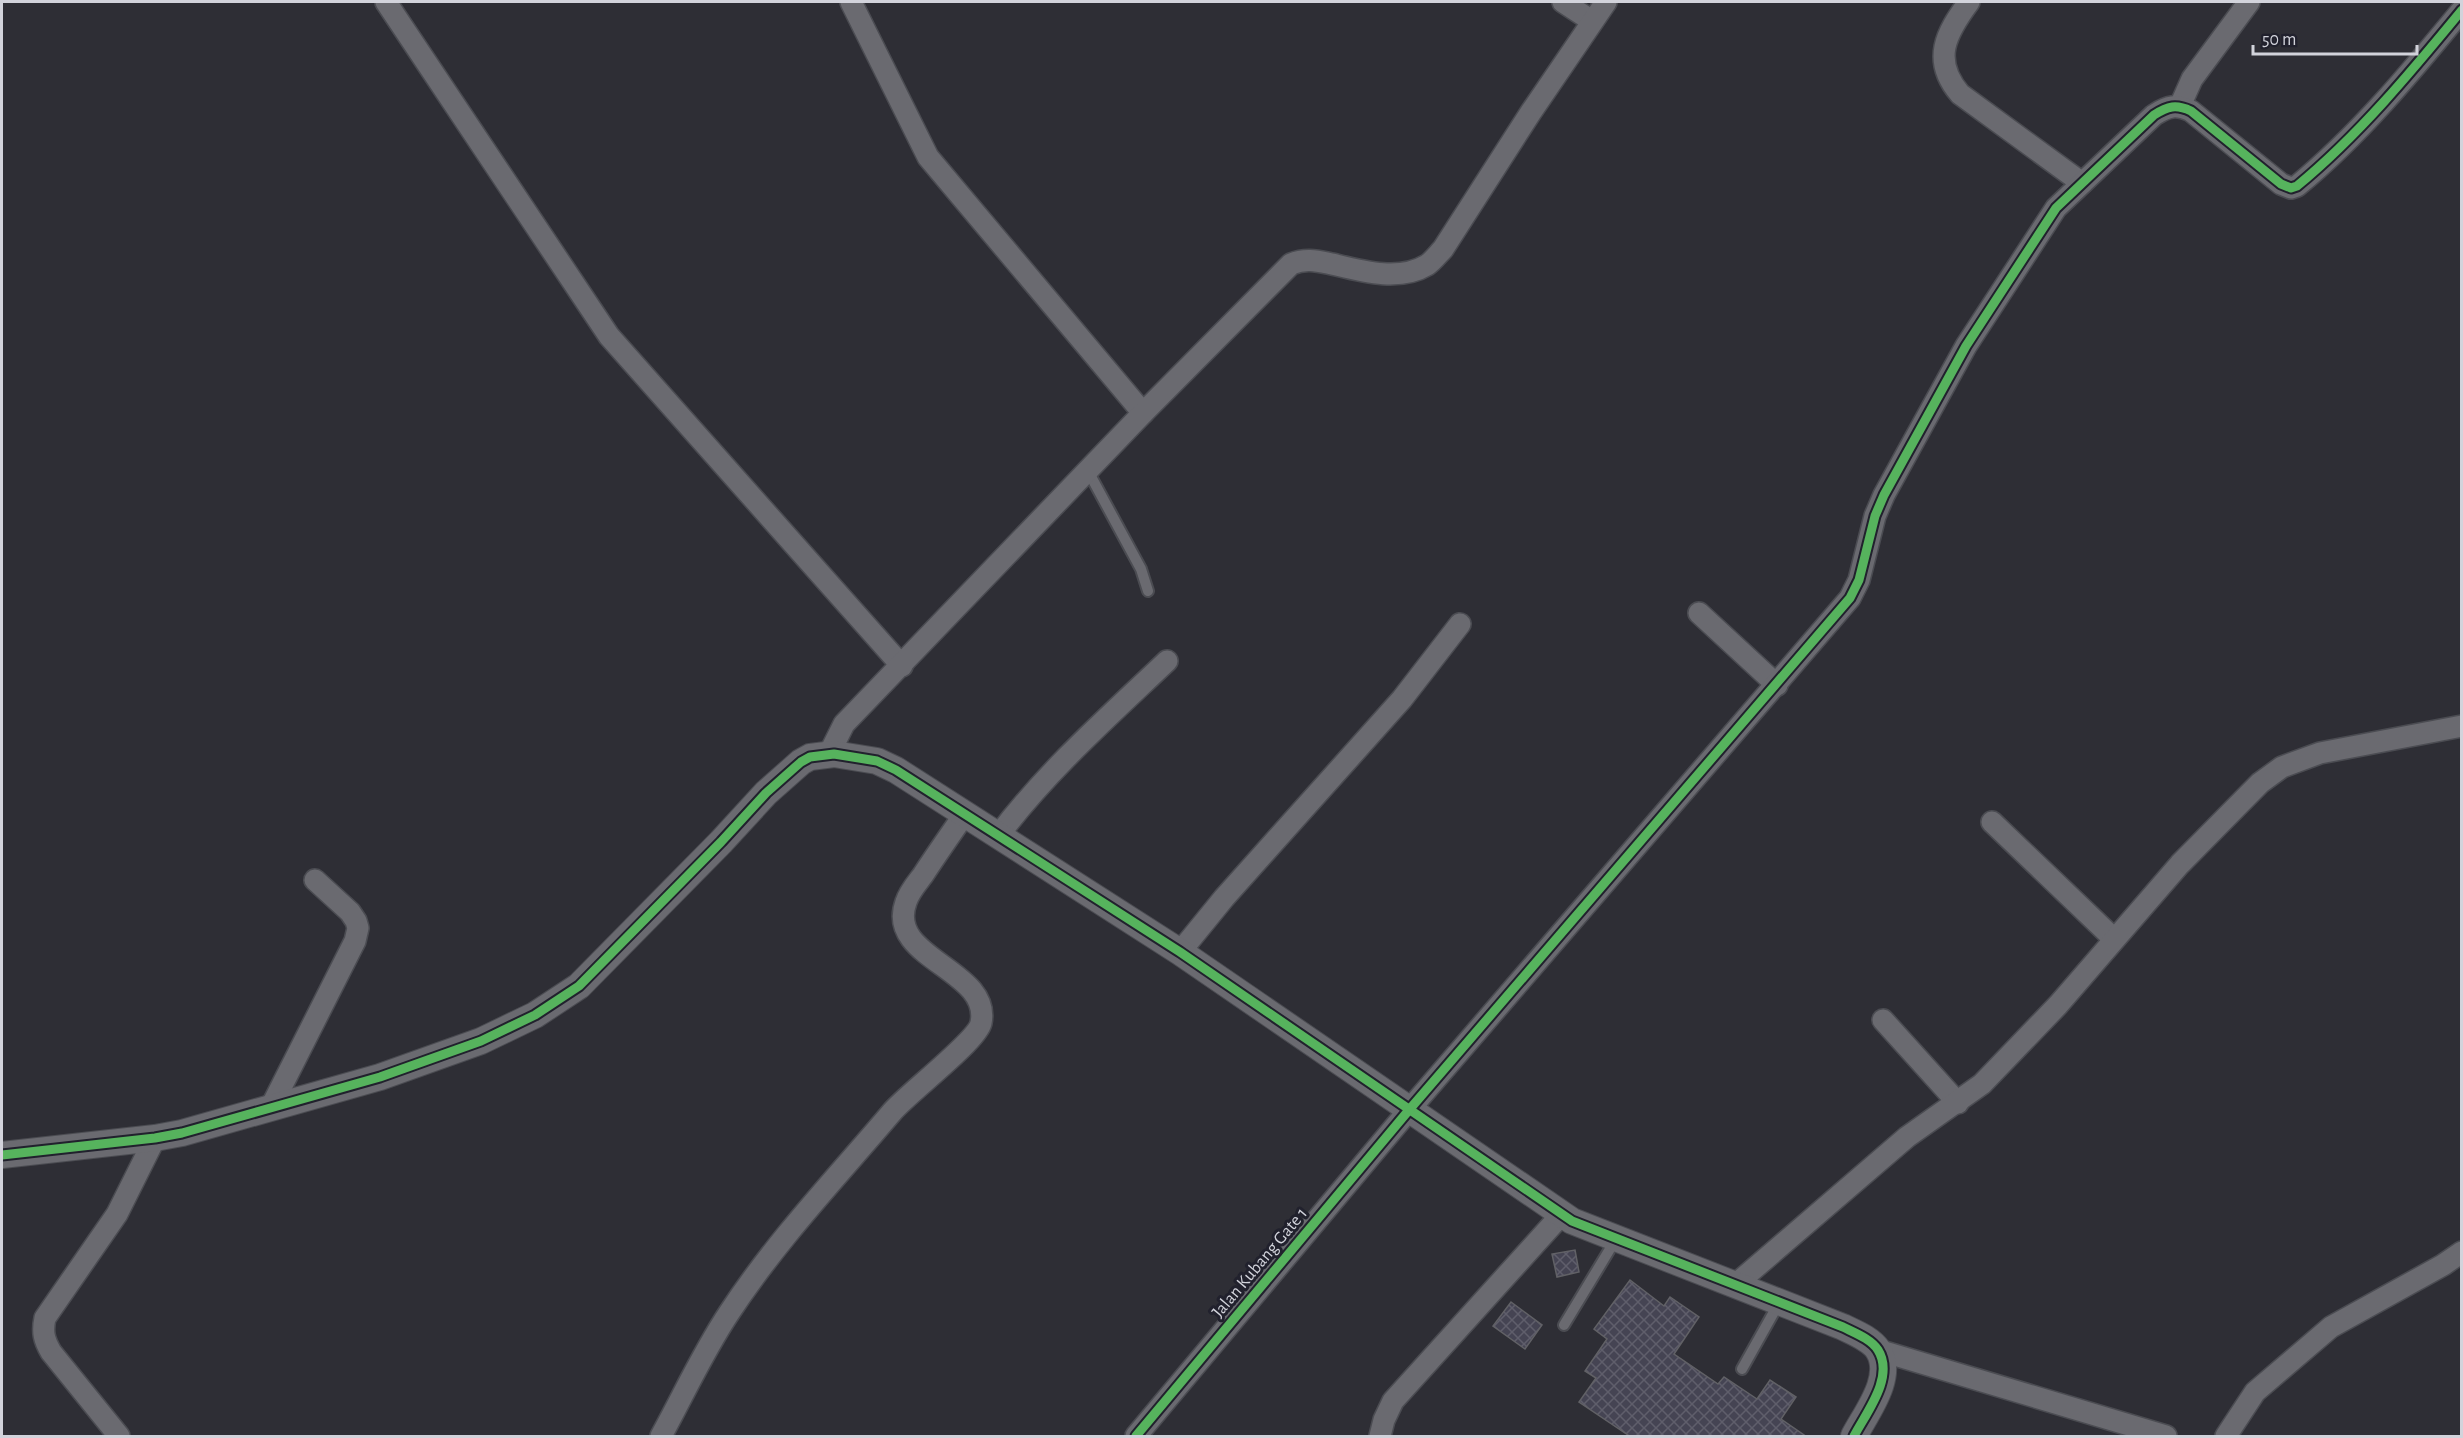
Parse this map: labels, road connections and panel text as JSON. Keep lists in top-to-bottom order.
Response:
{
  "streets": {
    "street": ["Jalan Kubang Gate 1"]
  },
  "scale_bar": "50 m"
}
